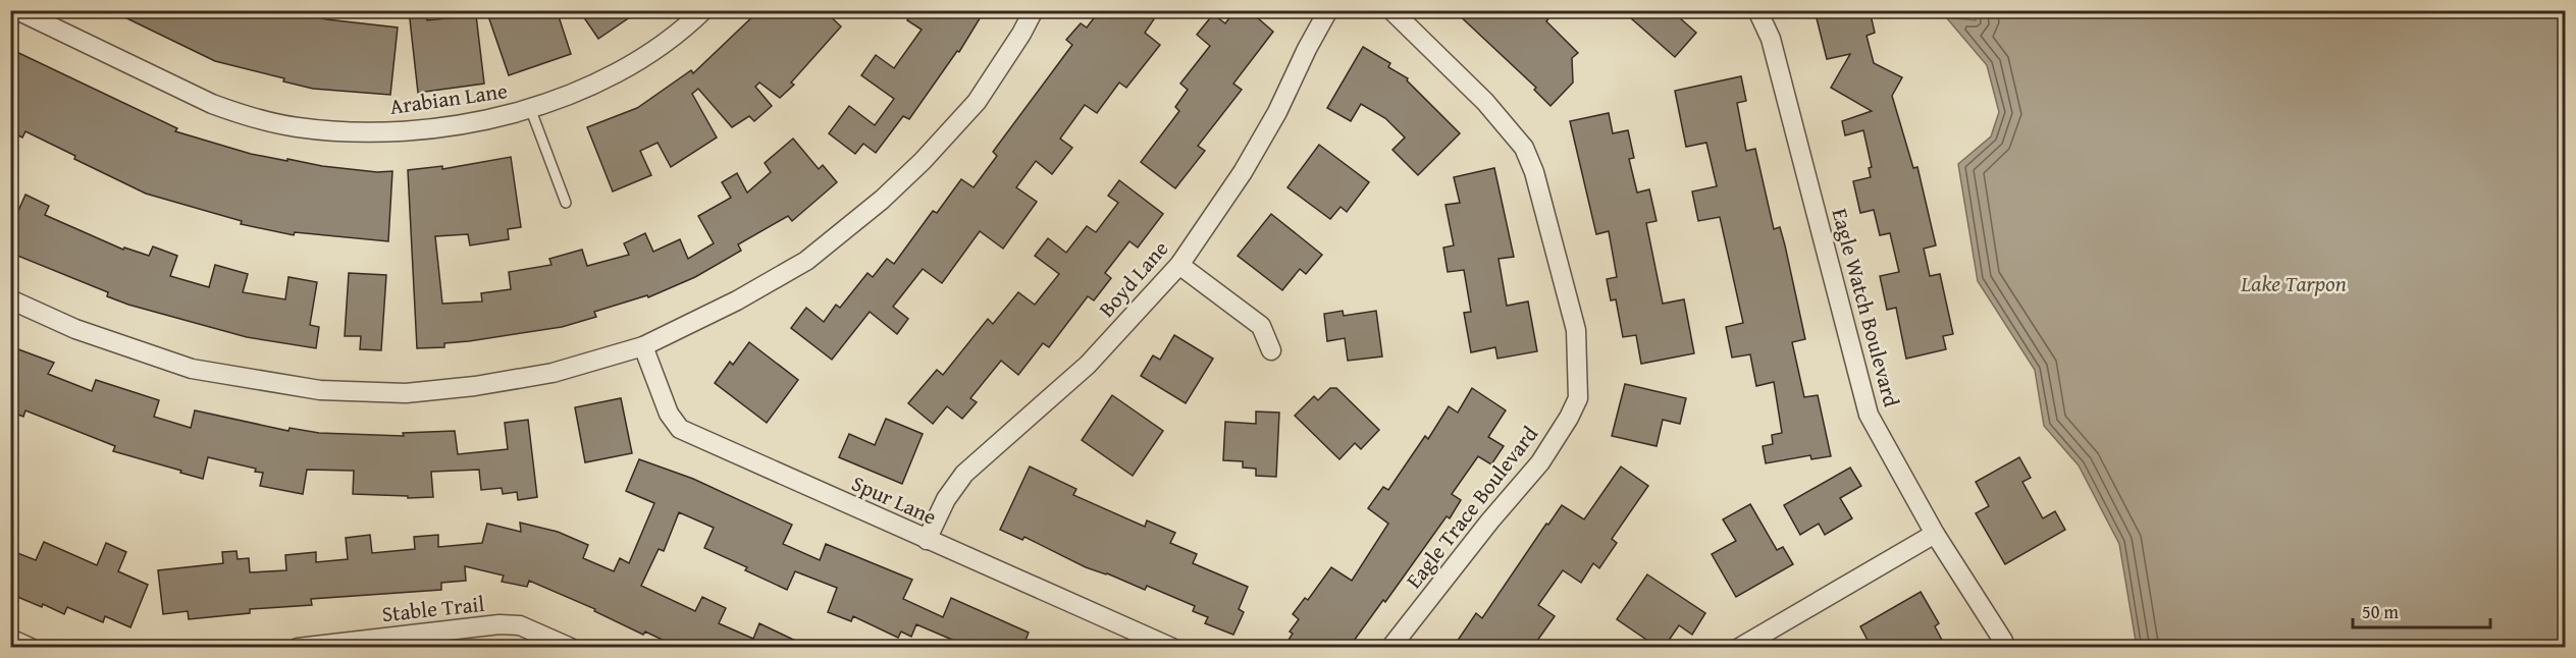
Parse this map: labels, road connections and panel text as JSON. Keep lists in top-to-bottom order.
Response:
{
  "streets": {
    "street": [
      "Arabian Lane",
      "Boyd Lane",
      "Eagle Watch Boulevard",
      "Spur Lane",
      "Eagle Trace Boulevard",
      "Stable Trail"
    ]
  },
  "crossings": [
    ["Boyd Lane", "Spur Lane"]
  ],
  "water": ["Lake Tarpon"],
  "scale_bar": "50 m"
}
